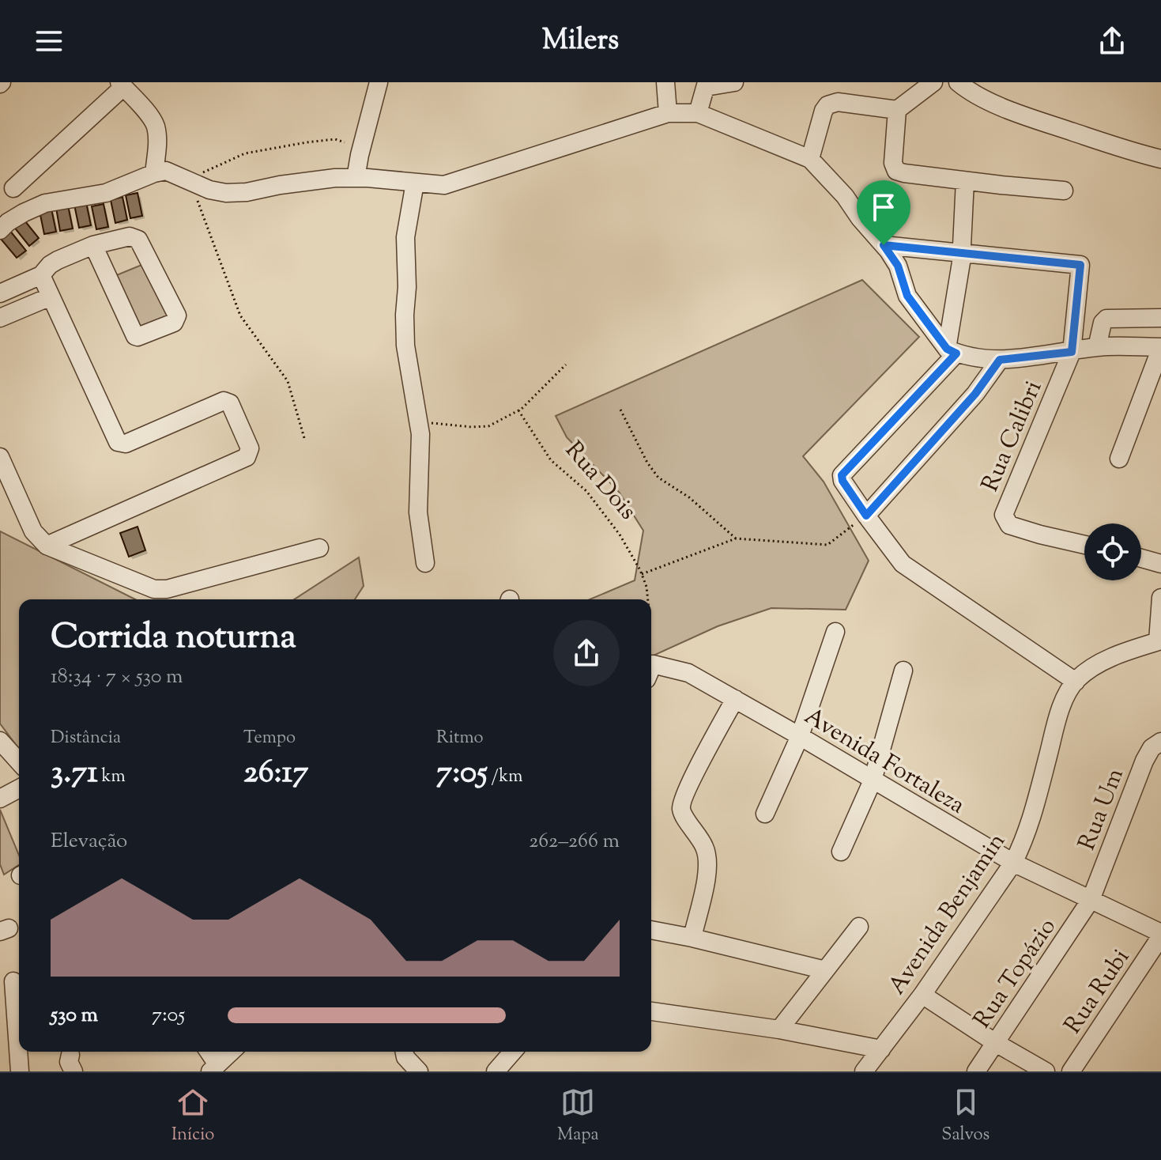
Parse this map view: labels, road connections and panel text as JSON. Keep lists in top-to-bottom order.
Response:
{
  "streets": {
    "street": [
      "Rua Calibri",
      "Avenida Fortaleza",
      "Rua Um",
      "Avenida Benjamin",
      "Rua Topázio",
      "Rua Rubi"
    ],
    "path": ["Rua Dois"]
  },
  "crossings": [
    ["Avenida Fortaleza", "Rua Um"],
    ["Avenida Fortaleza", "Avenida Benjamin"],
    ["Avenida Fortaleza", "Rua Topázio"],
    ["Avenida Fortaleza", "Rua Rubi"],
    ["Rua Um", "Rua Topázio"]
  ],
  "page": {
    "header": "Milers",
    "heading": ["Corrida noturna", "18:34 · 7 × 530 m"],
    "stats": [
      ["Distância", "3.71 km"],
      ["Tempo", "26:17"],
      ["Ritmo", "7:05 /km"]
    ],
    "chart": ["Elevação", "262–266 m"],
    "list": [
      {
        "name": "530 m",
        "note": "7:05"
      }
    ],
    "tabs": ["Início", "Mapa", "Salvos"]
  }
}
